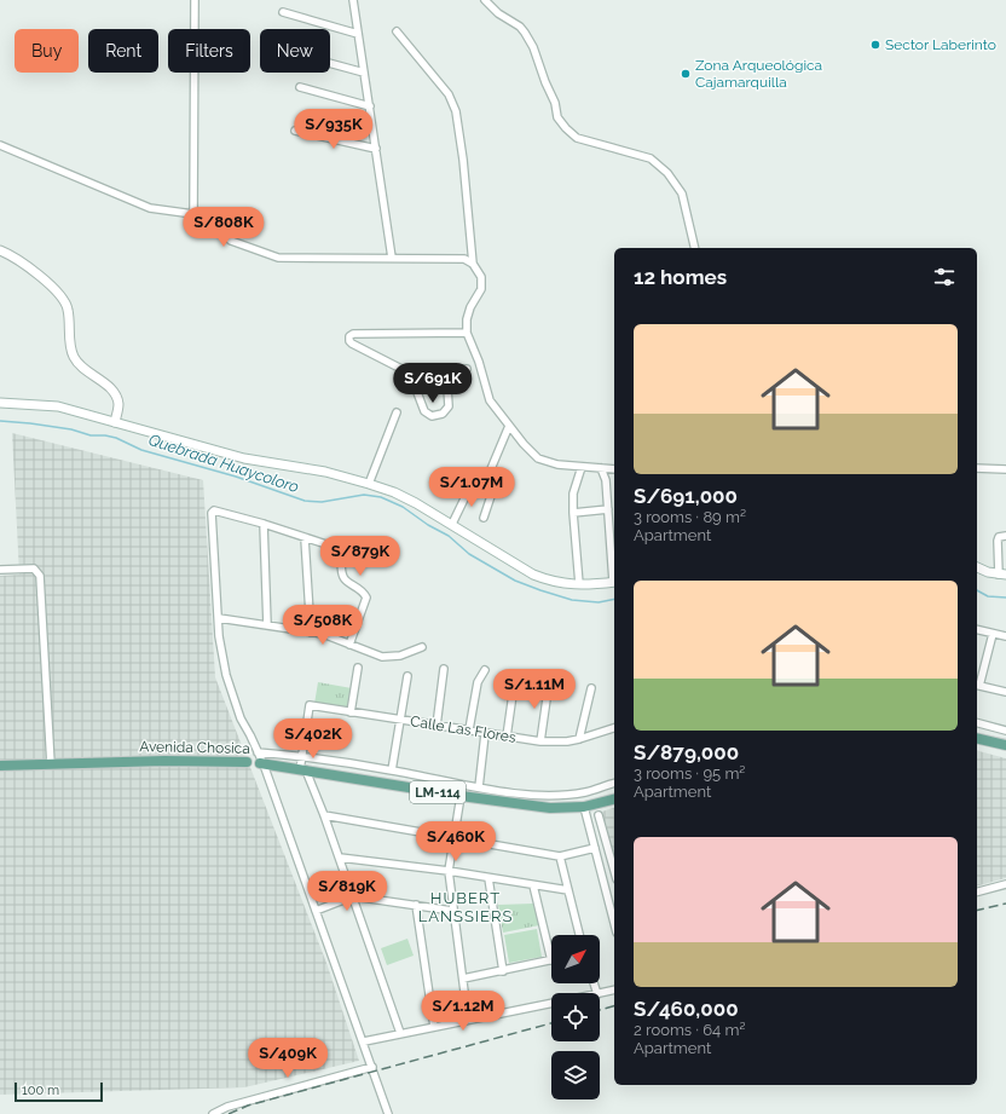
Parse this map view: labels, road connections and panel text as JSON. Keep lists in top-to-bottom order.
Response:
{
  "streets": {
    "main road": ["Avenida Chosica", "LM-114"],
    "street": ["Calle Las Flores"]
  },
  "districts": ["HUBERT LANSSIERS"],
  "water": ["Quebrada Huaycoloro"],
  "places": ["Sector Laberinto", "Zona Arqueológica Cajamarquilla"],
  "scale_bar": "100 m",
  "north": "top right",
  "page": {
    "chip": [
      "Buy",
      "Rent",
      "Filters",
      "New"
    ],
    "price": [
      "S/935K",
      "S/808K",
      "S/691K",
      "S/1.07M",
      "S/879K",
      "S/508K",
      "S/1.11M",
      "S/402K",
      "S/460K",
      "S/819K",
      "S/1.12M",
      "S/409K"
    ],
    "heading": "12 homes",
    "list": [
      {
        "name": "S/691,000",
        "note": "3 rooms · 89 m² · Apartment"
      },
      {
        "name": "S/879,000",
        "note": "3 rooms · 95 m² · Apartment"
      },
      {
        "name": "S/460,000",
        "note": "2 rooms · 64 m² · Apartment"
      }
    ],
    "scale": "100 m"
  }
}
